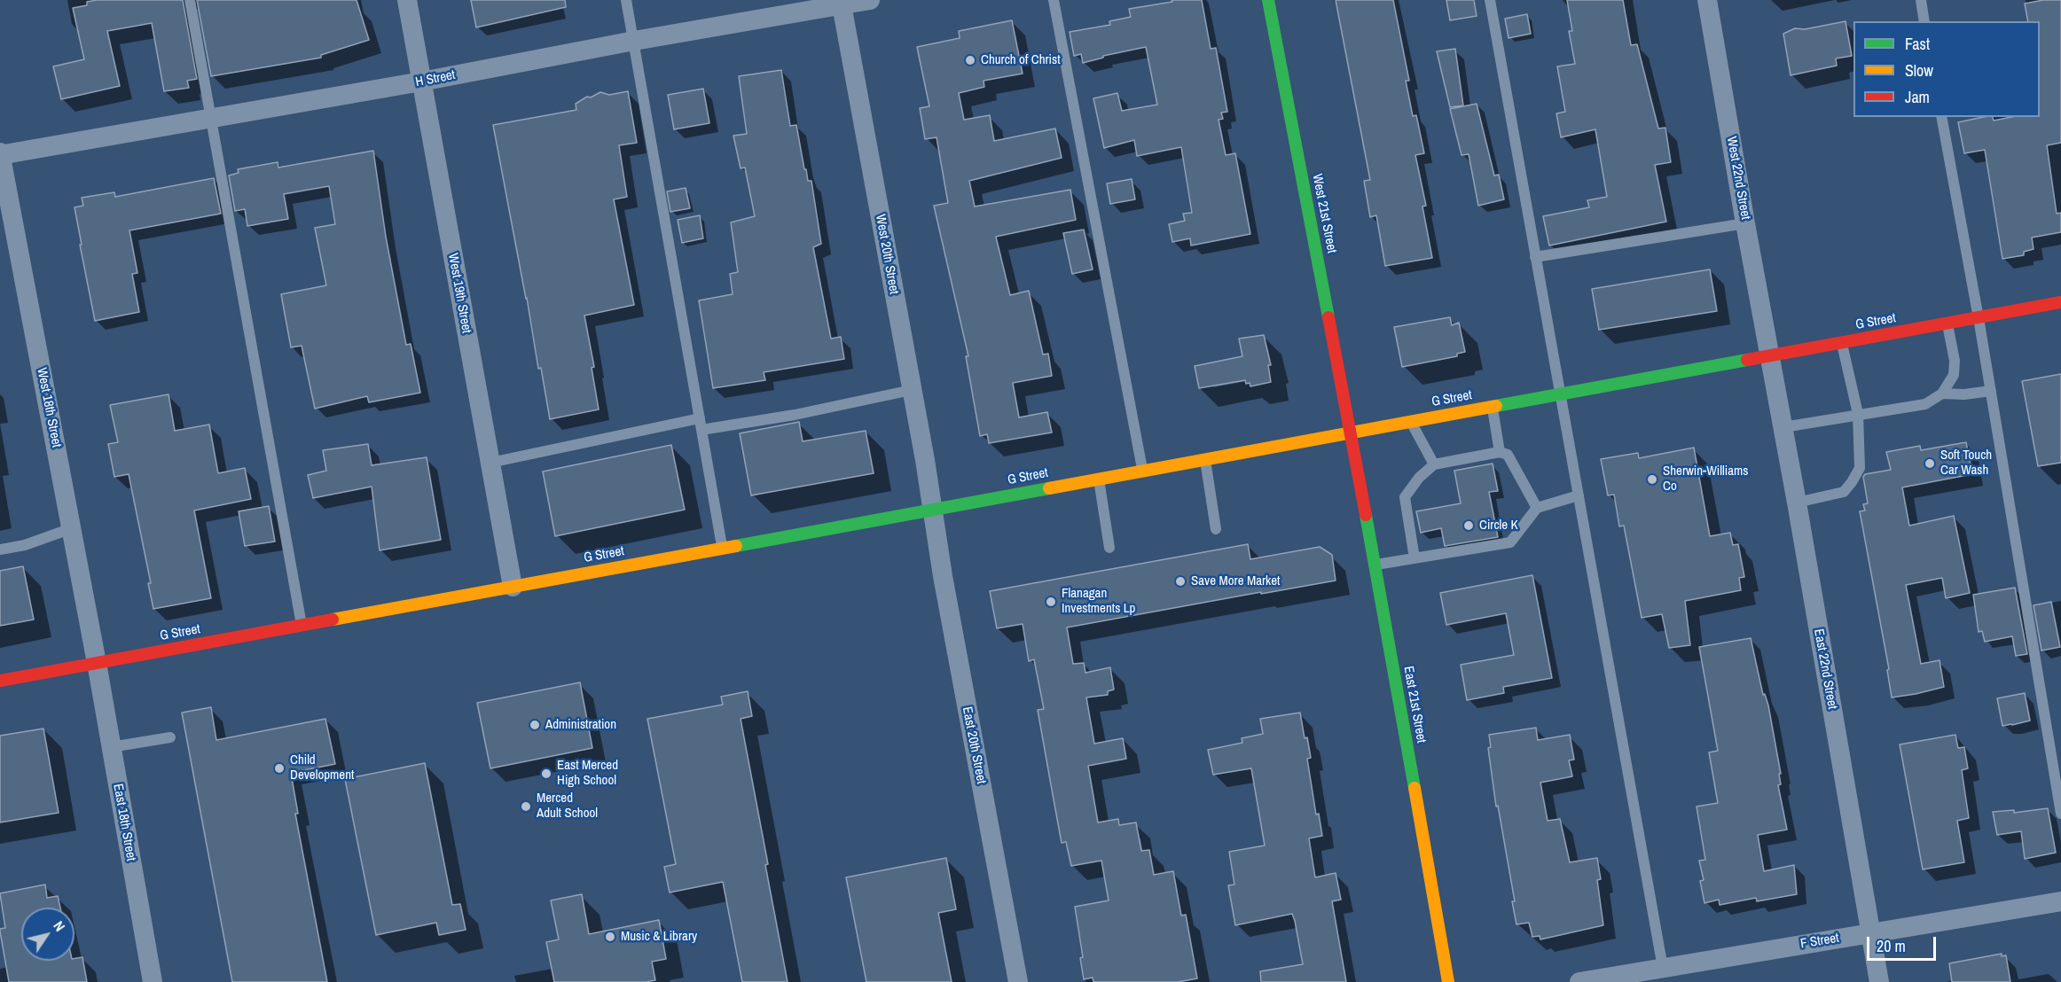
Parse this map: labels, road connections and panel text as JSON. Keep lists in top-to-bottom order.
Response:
{
  "streets": {
    "main road": ["West 21st Street", "G Street", "East 21st Street"],
    "street": [
      "H Street",
      "West 22nd Street",
      "West 20th Street",
      "West 19th Street",
      "West 18th Street",
      "East 22nd Street",
      "East 20th Street",
      "East 18th Street",
      "F Street"
    ]
  },
  "crossings": [
    ["H Street", "West 20th Street"],
    ["H Street", "West 19th Street"],
    ["H Street", "West 18th Street"],
    ["West 22nd Street", "G Street"],
    ["West 22nd Street", "East 22nd Street"],
    ["West 21st Street", "G Street"],
    ["West 21st Street", "East 21st Street"],
    ["West 20th Street", "G Street"],
    ["West 20th Street", "East 20th Street"],
    ["West 19th Street", "G Street"],
    ["G Street", "West 18th Street"],
    ["G Street", "East 22nd Street"],
    ["G Street", "East 21st Street"],
    ["G Street", "East 20th Street"],
    ["G Street", "East 18th Street"],
    ["West 18th Street", "East 18th Street"],
    ["East 22nd Street", "F Street"]
  ],
  "places": [
    "Church of Christ",
    "Soft Touch Car Wash",
    "Sherwin-Williams Co",
    "Circle K",
    "Save More Market",
    "Flanagan Investments Lp",
    "Administration",
    "Child Development",
    "East Merced High School",
    "Merced Adult School",
    "Music & Library"
  ],
  "legend": ["Fast", "Slow", "Jam"],
  "scale_bar": "20 m",
  "north": "top right"
}
